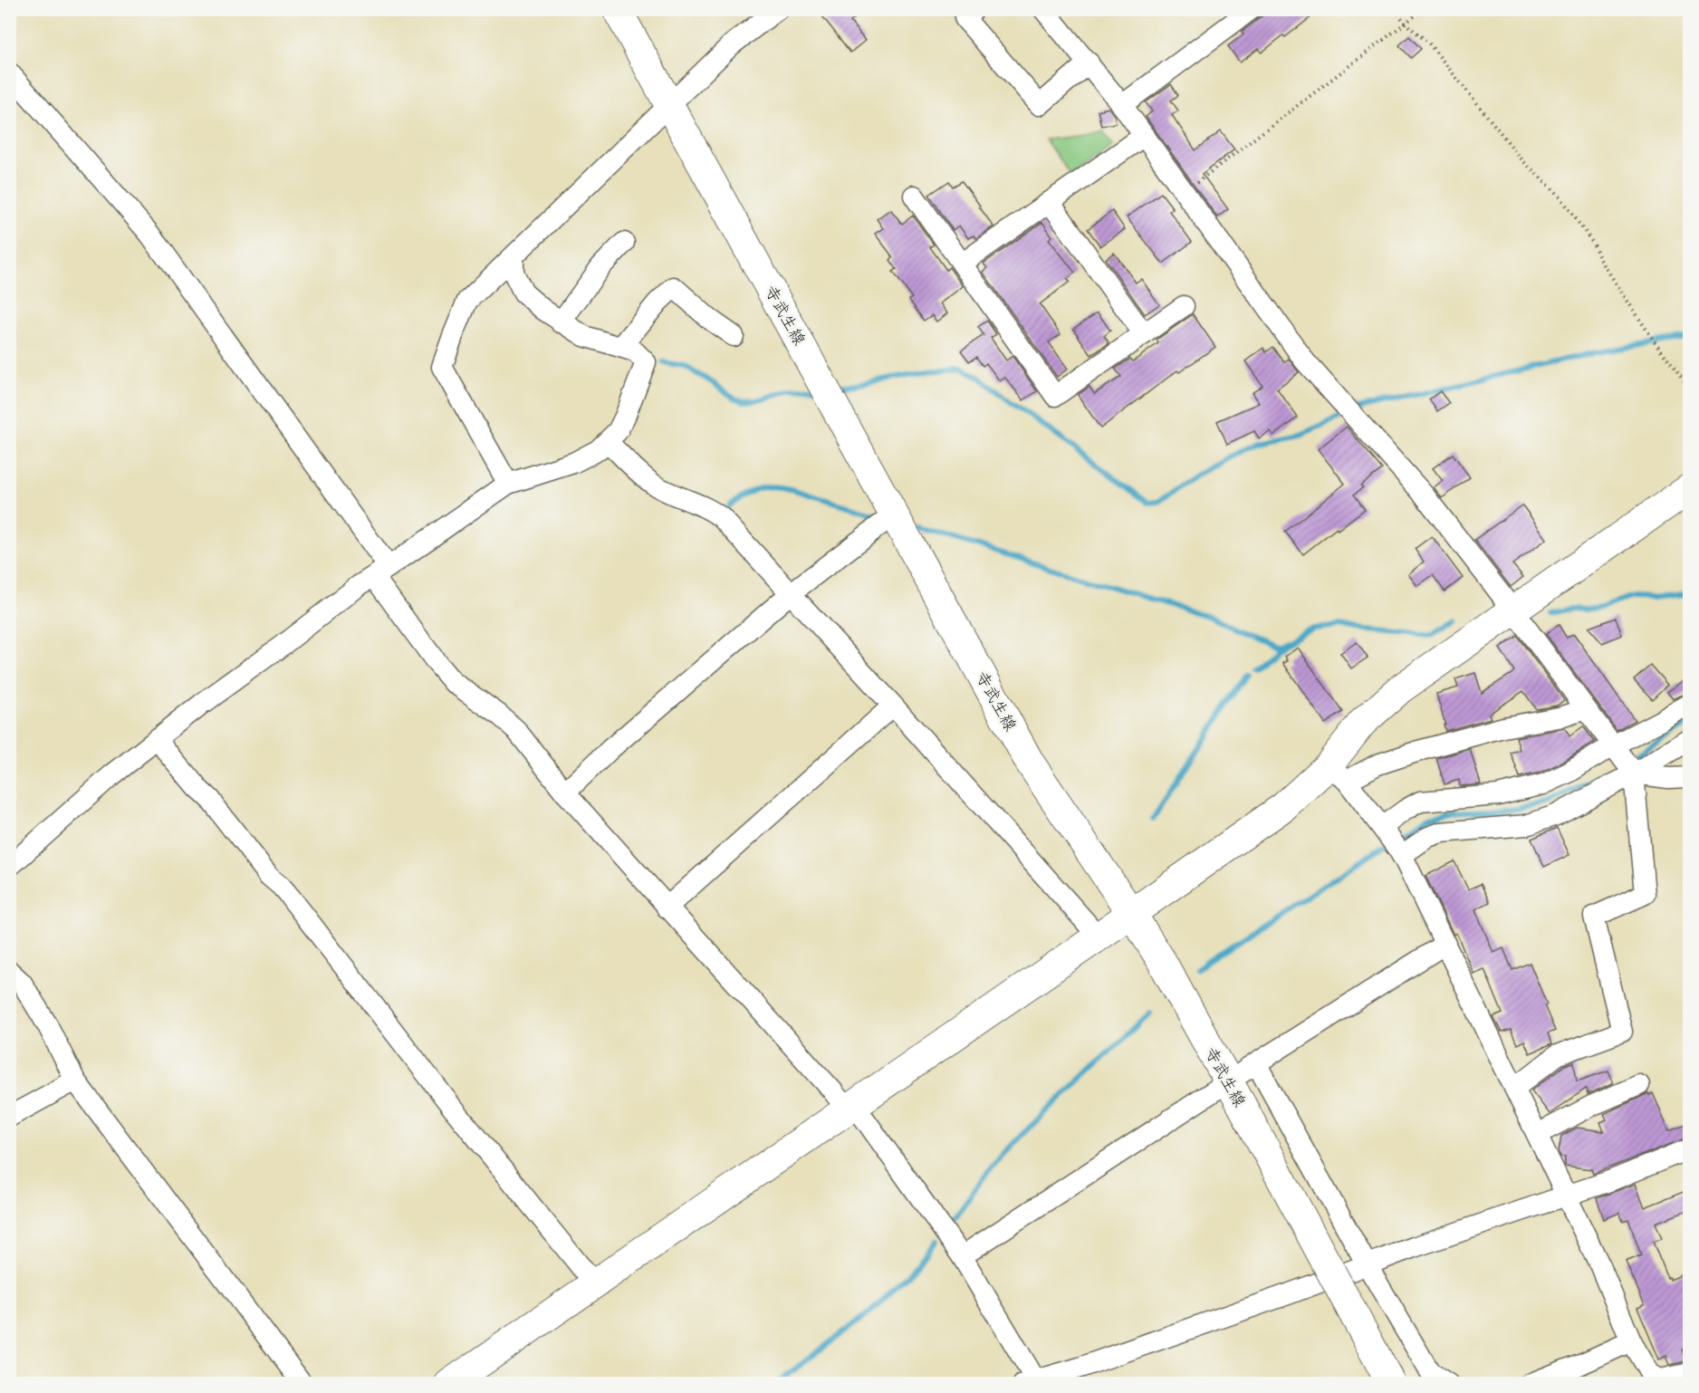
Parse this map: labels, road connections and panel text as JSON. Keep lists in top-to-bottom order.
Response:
{
  "streets": {
    "main road": ["寺武生線"]
  }
}
